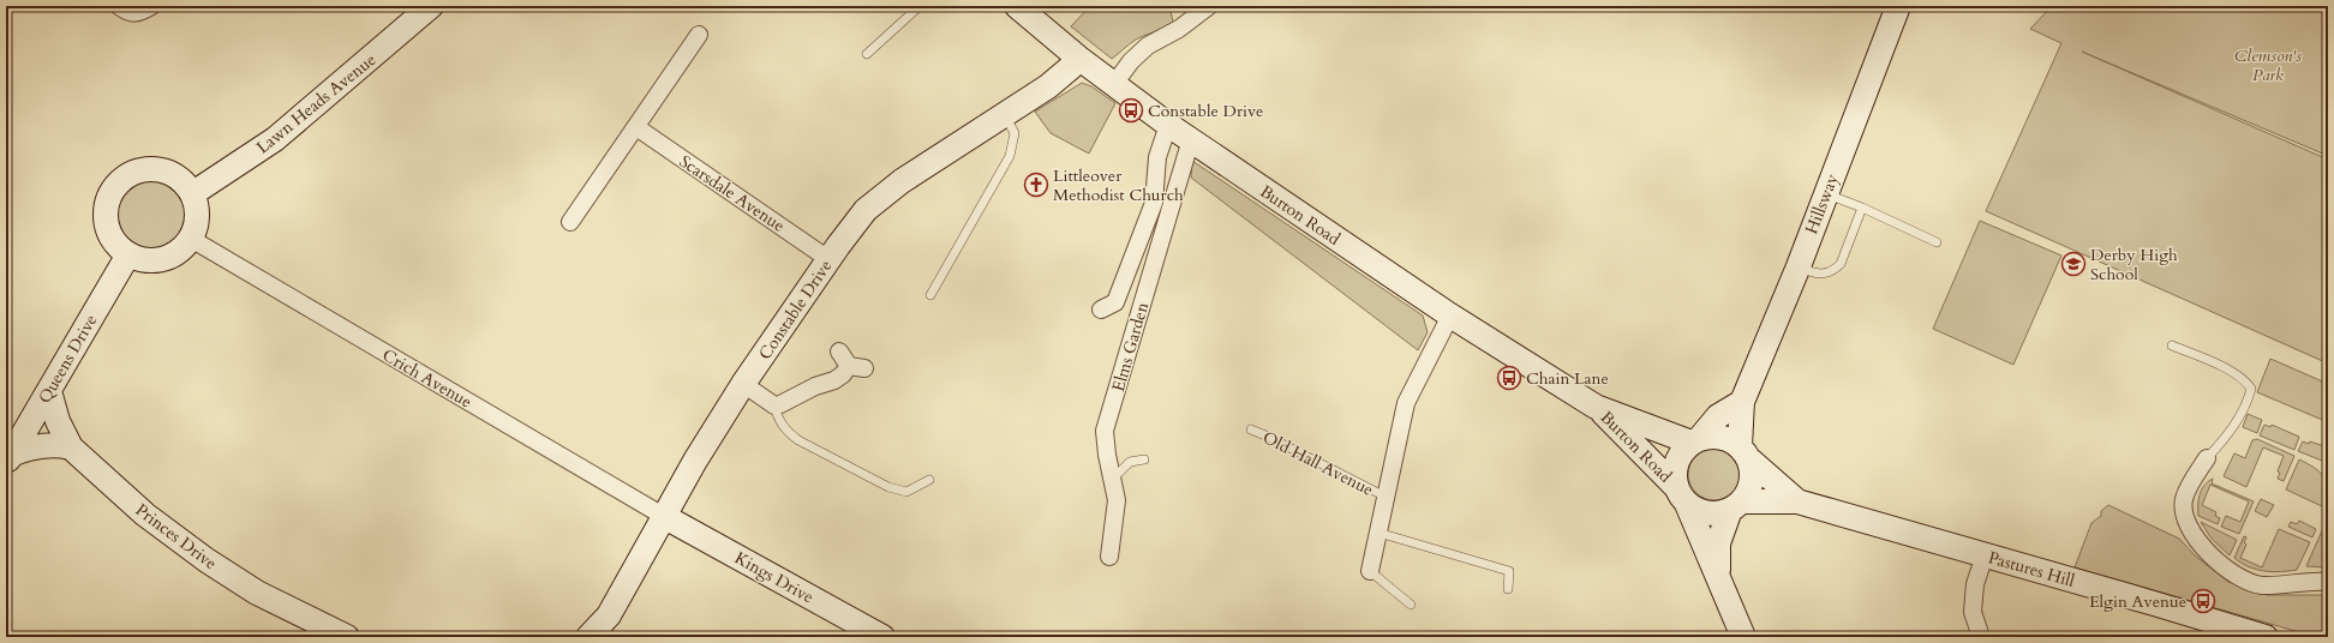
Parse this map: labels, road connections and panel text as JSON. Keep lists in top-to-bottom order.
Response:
{
  "streets": {
    "street": [
      "Lawn Heads Avenue",
      "Scarsdale Avenue",
      "Hillsway",
      "Burton Road",
      "Constable Drive",
      "Elms Garden",
      "Queens Drive",
      "Crich Avenue",
      "Old Hall Avenue",
      "Princes Drive",
      "Pastures Hill",
      "Kings Drive"
    ]
  },
  "crossings": [
    ["Lawn Heads Avenue", "Queens Drive"],
    ["Lawn Heads Avenue", "Crich Avenue"],
    ["Scarsdale Avenue", "Constable Drive"],
    ["Hillsway", "Burton Road"],
    ["Hillsway", "Pastures Hill"],
    ["Burton Road", "Constable Drive"],
    ["Burton Road", "Elms Garden"],
    ["Burton Road", "Old Hall Avenue"],
    ["Burton Road", "Pastures Hill"],
    ["Constable Drive", "Crich Avenue"],
    ["Constable Drive", "Kings Drive"],
    ["Queens Drive", "Crich Avenue"],
    ["Crich Avenue", "Kings Drive"]
  ],
  "parks": ["Clemson's Park"],
  "places": {
    "bus stop": ["Constable Drive", "Chain Lane", "Elgin Avenue"],
    "church": ["Littleover Methodist Church"],
    "school or university": ["Derby High School"]
  }
}
